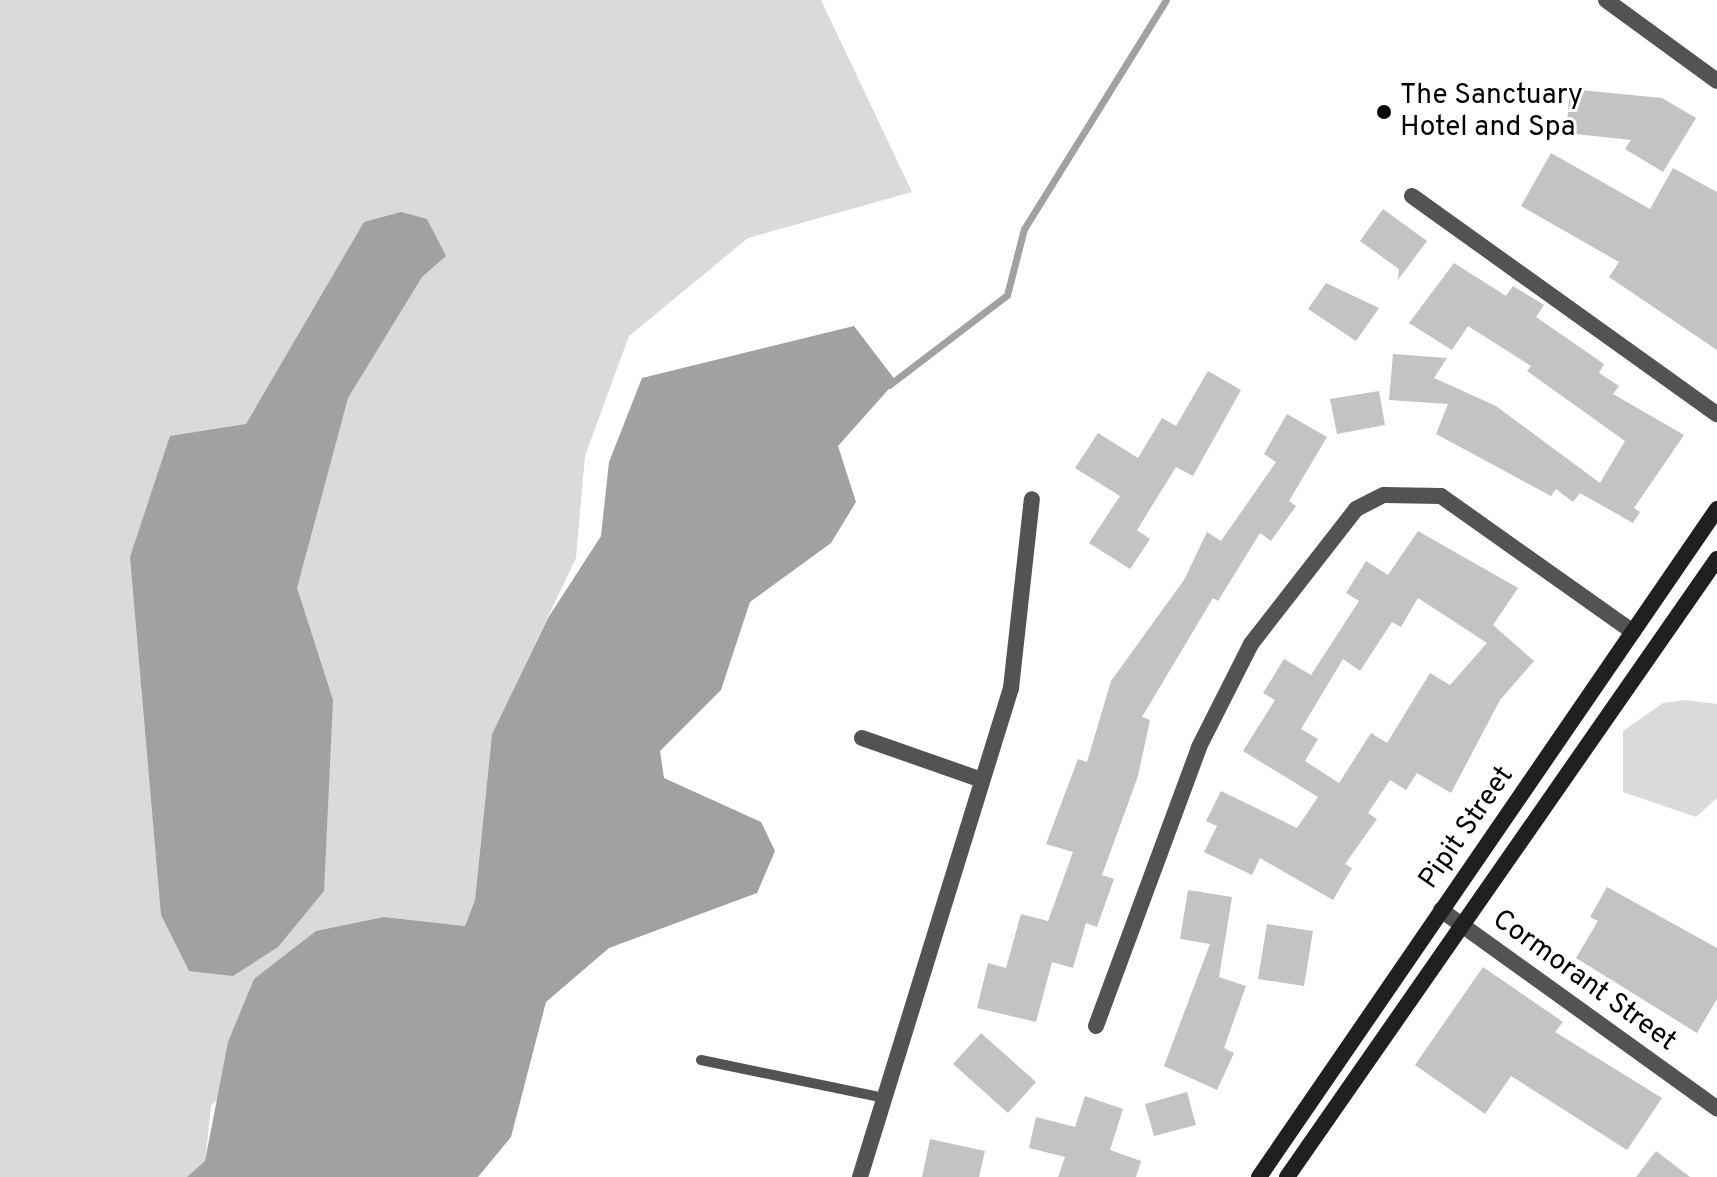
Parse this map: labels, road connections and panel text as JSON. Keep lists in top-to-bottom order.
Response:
{
  "streets": {
    "main road": ["Pipit Street"],
    "street": ["Cormorant Street"]
  },
  "crossings": [
    ["Pipit Street", "Cormorant Street"]
  ],
  "places": ["The Sanctuary Hotel and Spa"]
}
